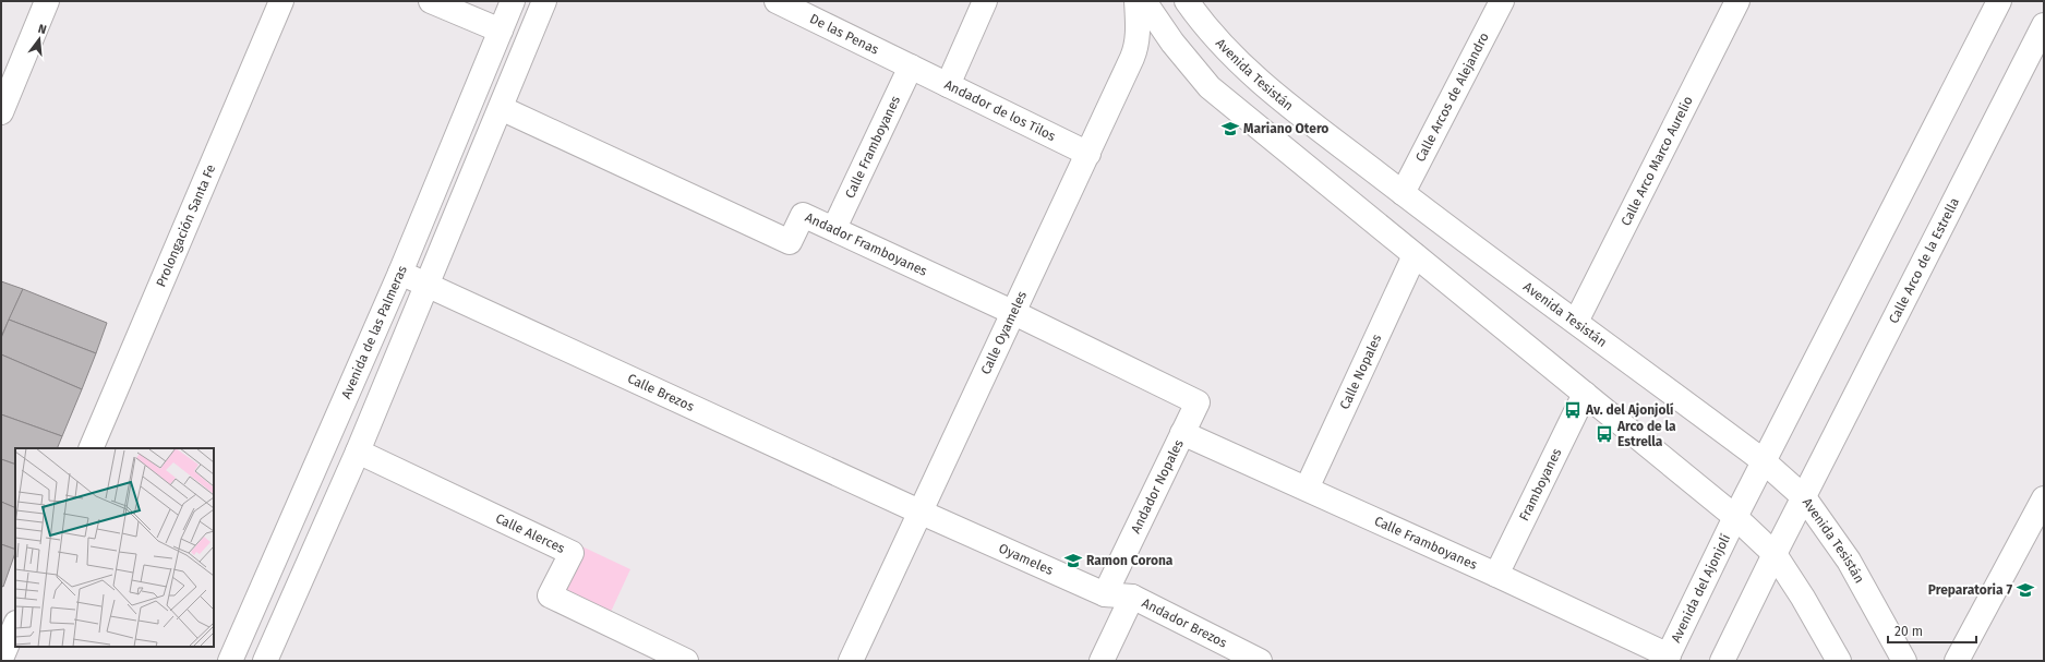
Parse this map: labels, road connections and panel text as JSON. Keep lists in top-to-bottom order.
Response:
{
  "streets": {
    "street": [
      "De las Penas",
      "Avenida Tesistán",
      "Calle Arcos de Alejandro",
      "Andador de los Tilos",
      "Calle Framboyanes",
      "Calle Arco Marco Aurelio",
      "Prolongación Santa Fe",
      "Andador Framboyanes",
      "Calle Arco de la Estrella",
      "Avenida de las Palmeras",
      "Calle Oyameles",
      "Calle Nopales",
      "Calle Brezos",
      "Framboyanes",
      "Andador Nopales",
      "Calle Alerces",
      "Oyameles",
      "Avenida del Ajonjolí",
      "Andador Brezos"
    ]
  },
  "crossings": [
    ["De las Penas", "Andador de los Tilos"],
    ["De las Penas", "Calle Framboyanes"],
    ["Avenida Tesistán", "Calle Arcos de Alejandro"],
    ["Avenida Tesistán", "Calle Arco Marco Aurelio"],
    ["Avenida Tesistán", "Calle Arco de la Estrella"],
    ["Avenida Tesistán", "Avenida del Ajonjolí"],
    ["Andador de los Tilos", "Calle Framboyanes"],
    ["Andador de los Tilos", "Calle Oyameles"],
    ["Calle Framboyanes", "Andador Framboyanes"],
    ["Calle Framboyanes", "Calle Nopales"],
    ["Calle Framboyanes", "Framboyanes"],
    ["Calle Framboyanes", "Andador Nopales"],
    ["Calle Framboyanes", "Avenida del Ajonjolí"],
    ["Andador Framboyanes", "Calle Oyameles"],
    ["Andador Framboyanes", "Andador Nopales"],
    ["Avenida de las Palmeras", "Calle Brezos"],
    ["Calle Oyameles", "Calle Brezos"],
    ["Calle Oyameles", "Oyameles"],
    ["Calle Brezos", "Oyameles"],
    ["Andador Nopales", "Oyameles"],
    ["Oyameles", "Andador Brezos"]
  ],
  "places": {
    "school or university": ["Mariano Otero", "Ramon Corona", "Preparatoria 7"],
    "bus stop": ["Av. del Ajonjolí", "Arco de la Estrella"]
  },
  "scale_bar": "20 m",
  "north": "top"
}
